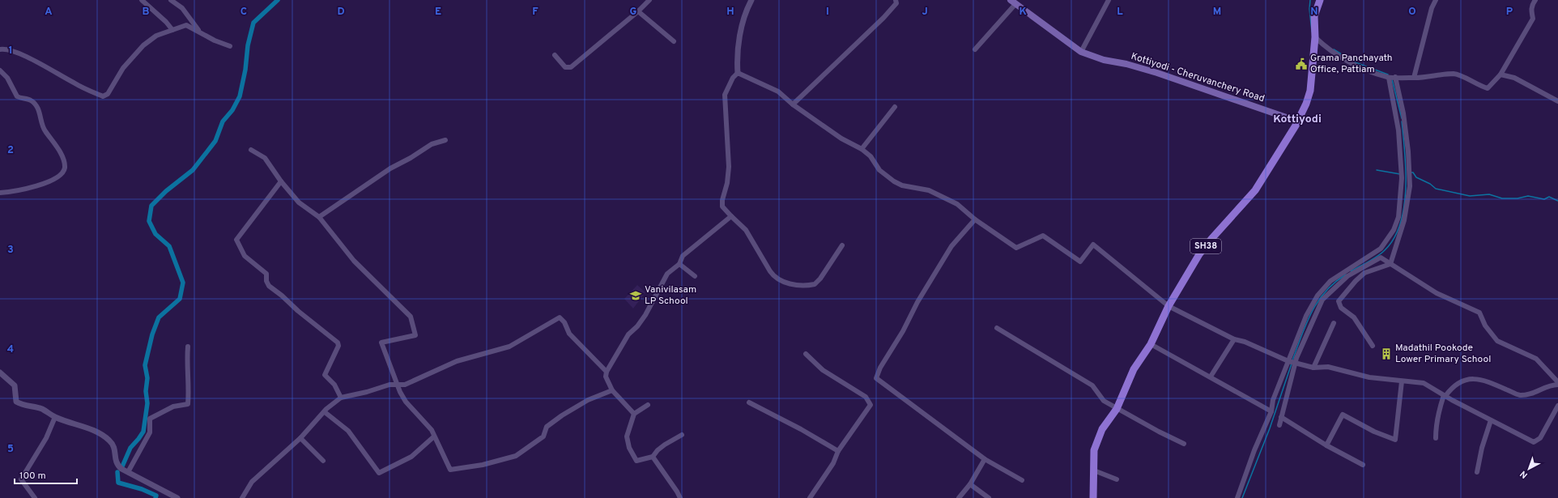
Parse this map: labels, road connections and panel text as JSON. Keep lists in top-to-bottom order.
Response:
{
  "streets": {
    "main road": ["Kottiyodi - Cheruvanchery Road", "SH38"]
  },
  "crossings": [
    ["Kottiyodi - Cheruvanchery Road", "SH38"]
  ],
  "districts": ["Kottiyodi"],
  "places": {
    "public building": ["Grama Panchayath Office, Pattiam"],
    "school or university": ["Vanivilasam LP School"],
    "building": ["Madathil Pookode Lower Primary School"]
  },
  "scale_bar": "100 m",
  "north": "bottom left",
  "grid": {
    "columns": [
      "A",
      "B",
      "C",
      "D",
      "E",
      "F",
      "G",
      "H",
      "I",
      "J",
      "K",
      "L",
      "M",
      "N",
      "O",
      "P"
    ],
    "rows": [
      "1",
      "2",
      "3",
      "4",
      "5"
    ]
  }
}
